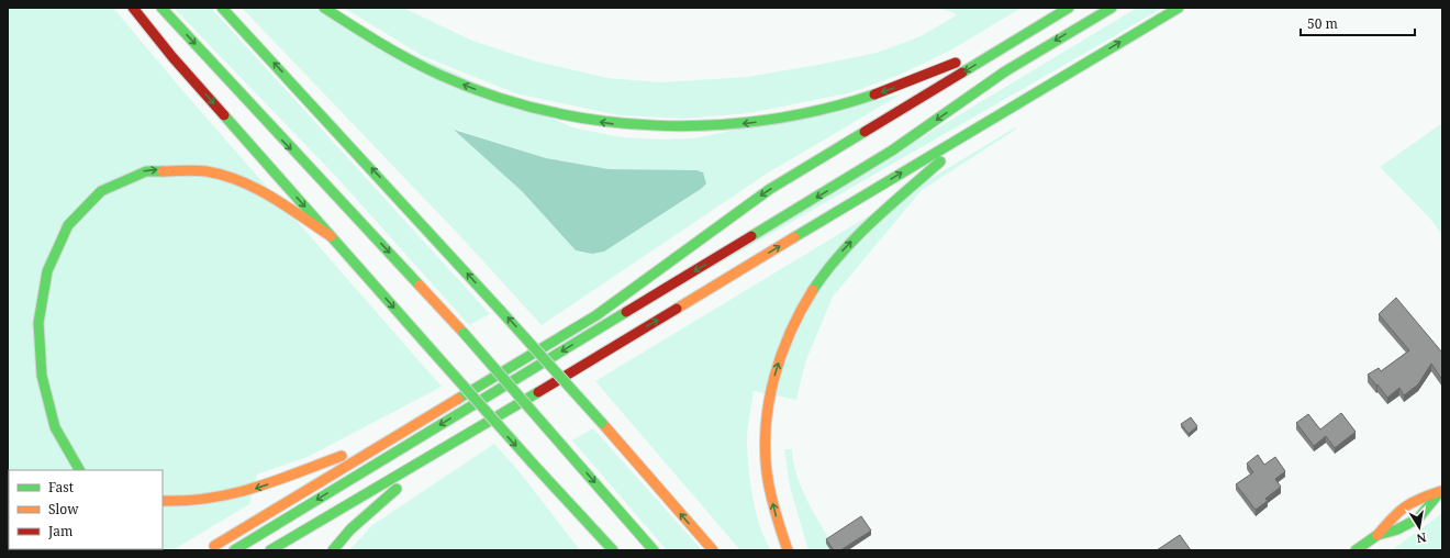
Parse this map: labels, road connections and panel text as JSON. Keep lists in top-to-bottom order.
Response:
{
  "legend": ["Fast", "Slow", "Jam"],
  "scale_bar": "50 m",
  "north": "bottom"
}
